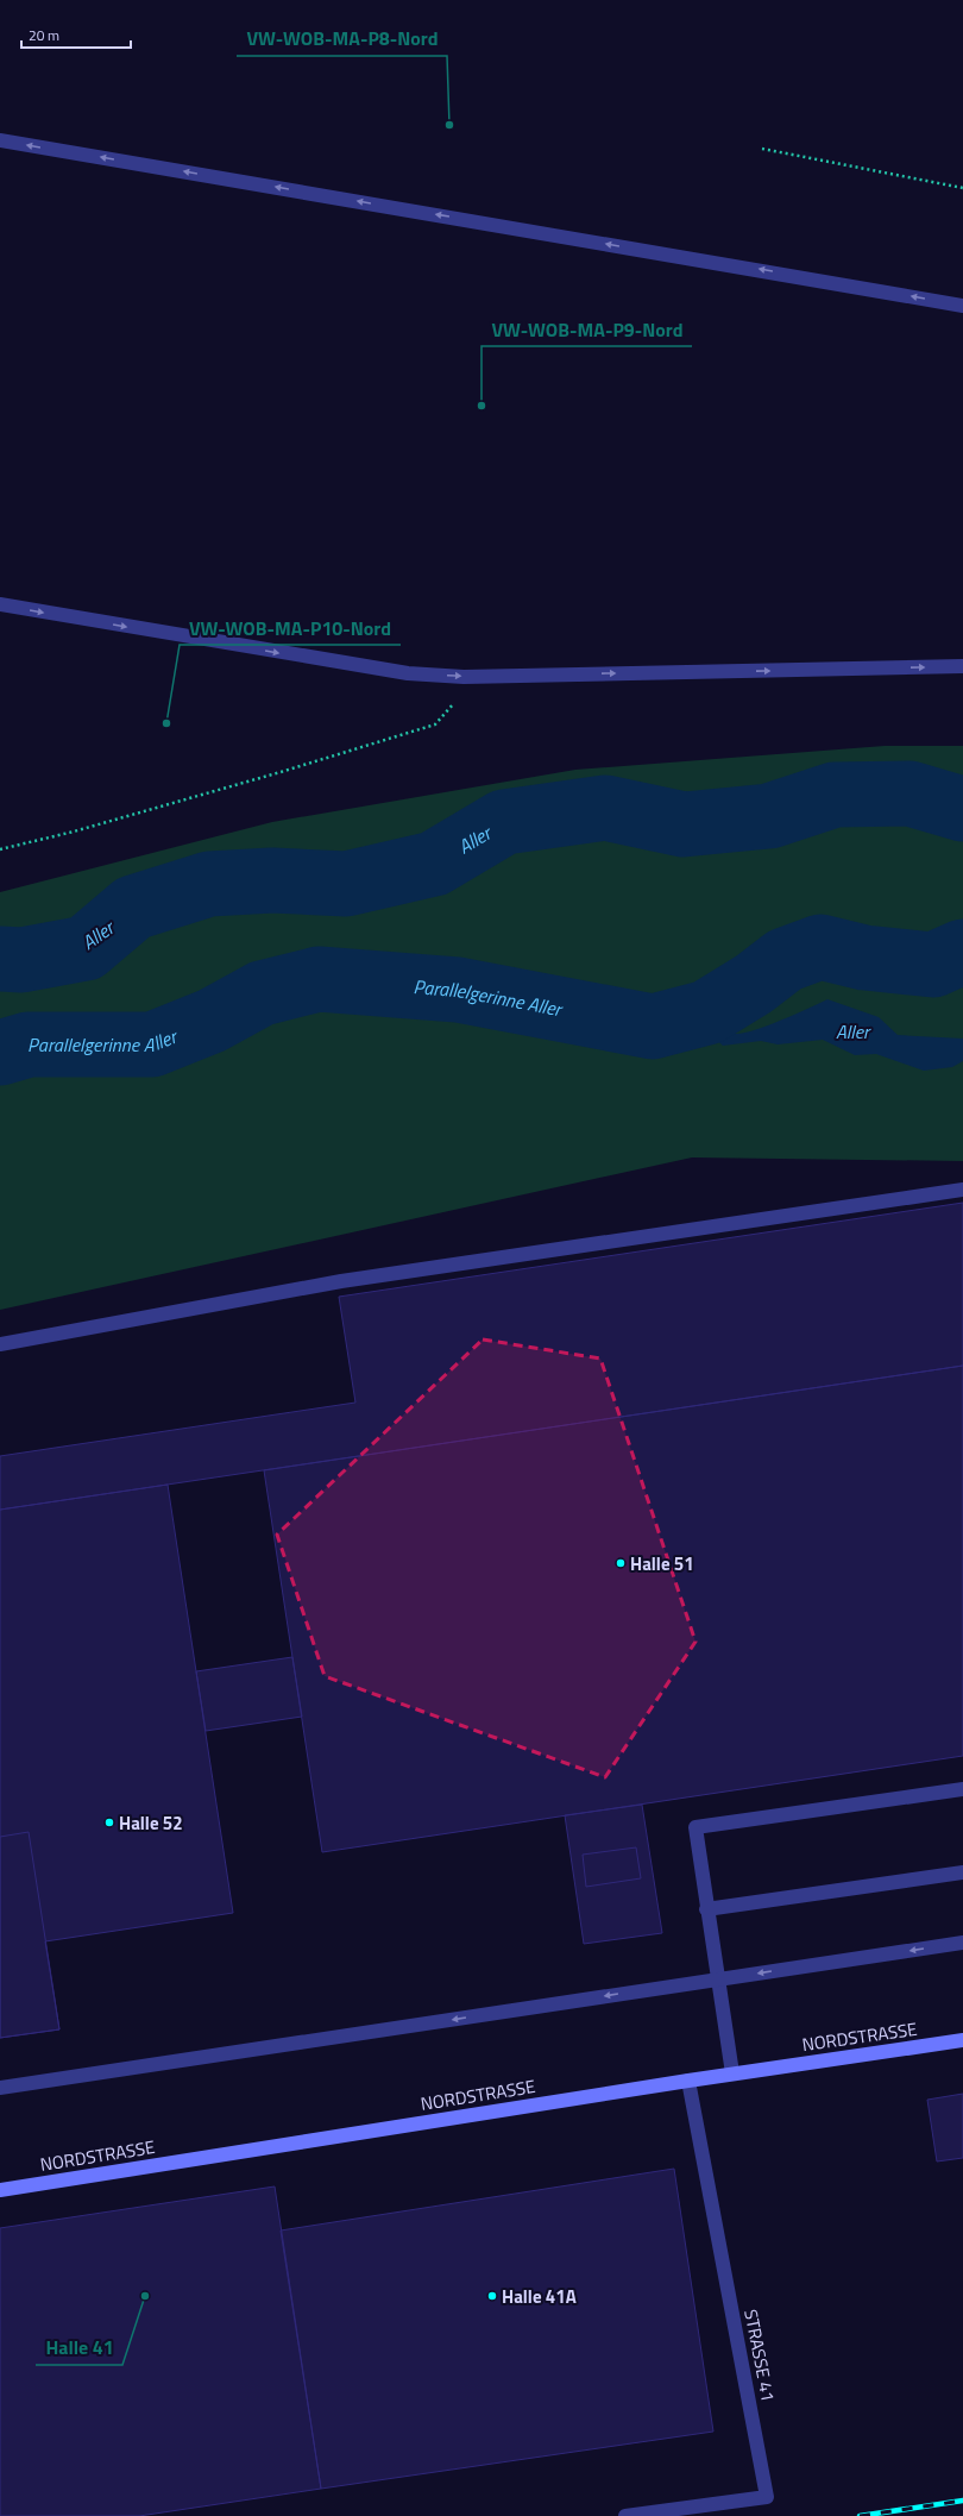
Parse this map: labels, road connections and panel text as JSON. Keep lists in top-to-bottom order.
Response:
{
  "streets": {
    "street": ["NORDSTRASSE", "STRASSE 41"]
  },
  "crossings": [
    ["NORDSTRASSE", "STRASSE 41"]
  ],
  "water": ["Aller", "Parallelgerinne Aller"],
  "places": [
    "VW-WOB-MA-P8-Nord",
    "VW-WOB-MA-P9-Nord",
    "VW-WOB-MA-P10-Nord",
    "Halle 51",
    "Halle 52",
    "Halle 41",
    "Halle 41A"
  ],
  "scale_bar": "20 m"
}
